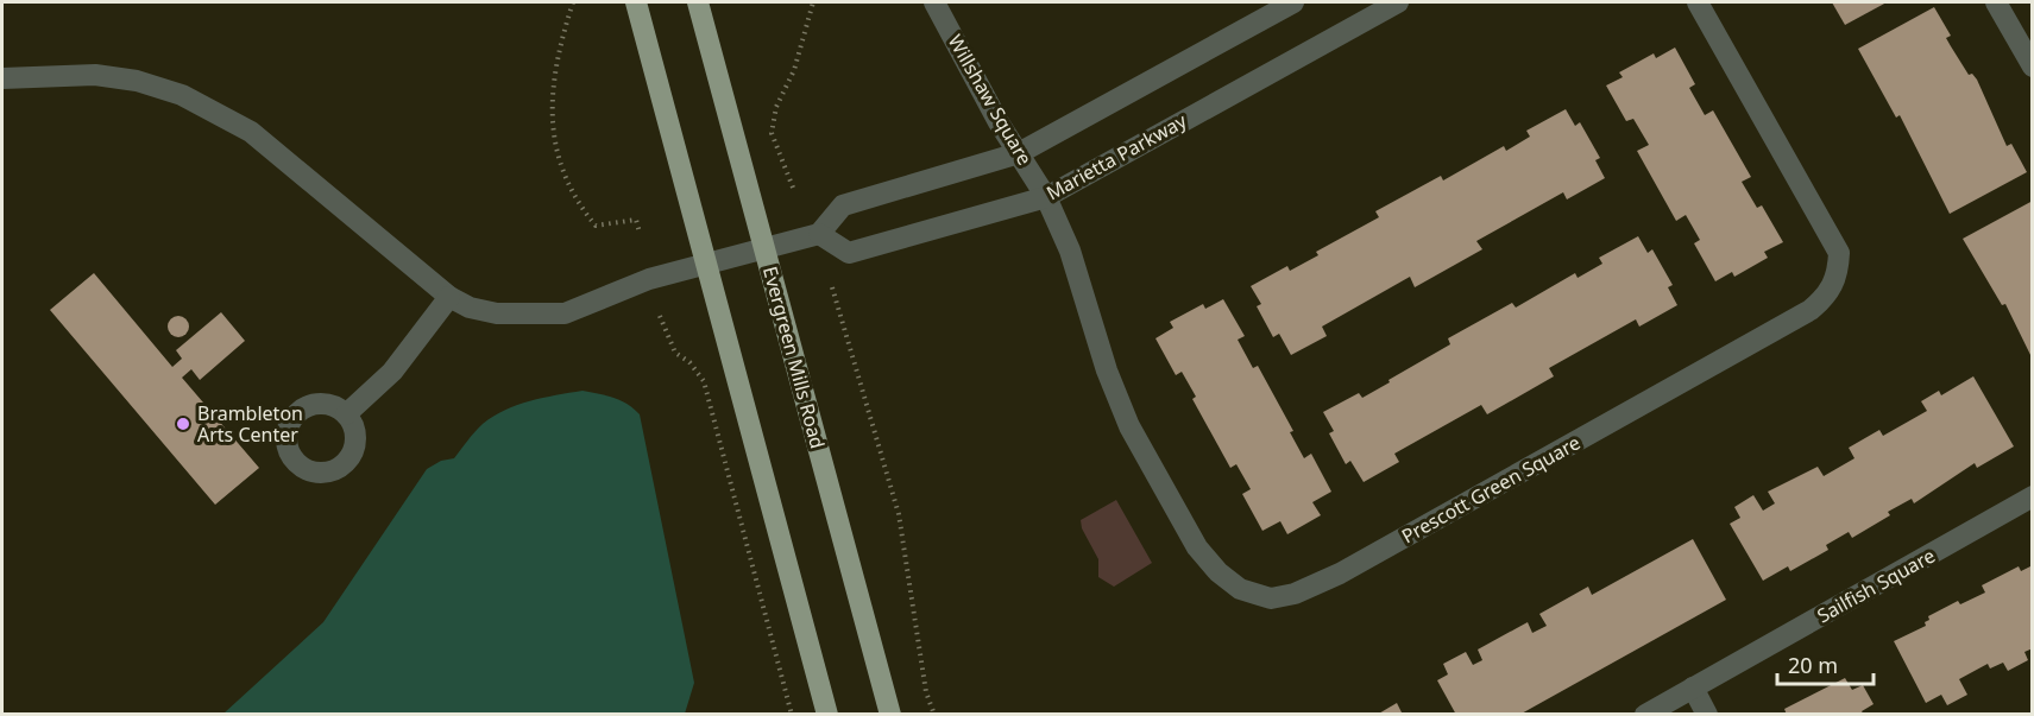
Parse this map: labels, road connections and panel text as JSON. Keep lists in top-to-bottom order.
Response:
{
  "streets": {
    "main road": ["Evergreen Mills Road"],
    "street": [
      "Willshaw Square",
      "Marietta Parkway",
      "Prescott Green Square",
      "Sailfish Square"
    ]
  },
  "crossings": [
    ["Willshaw Square", "Marietta Parkway"],
    ["Willshaw Square", "Prescott Green Square"],
    ["Marietta Parkway", "Prescott Green Square"]
  ],
  "places": ["Brambleton Arts Center"],
  "scale_bar": "20 m"
}
